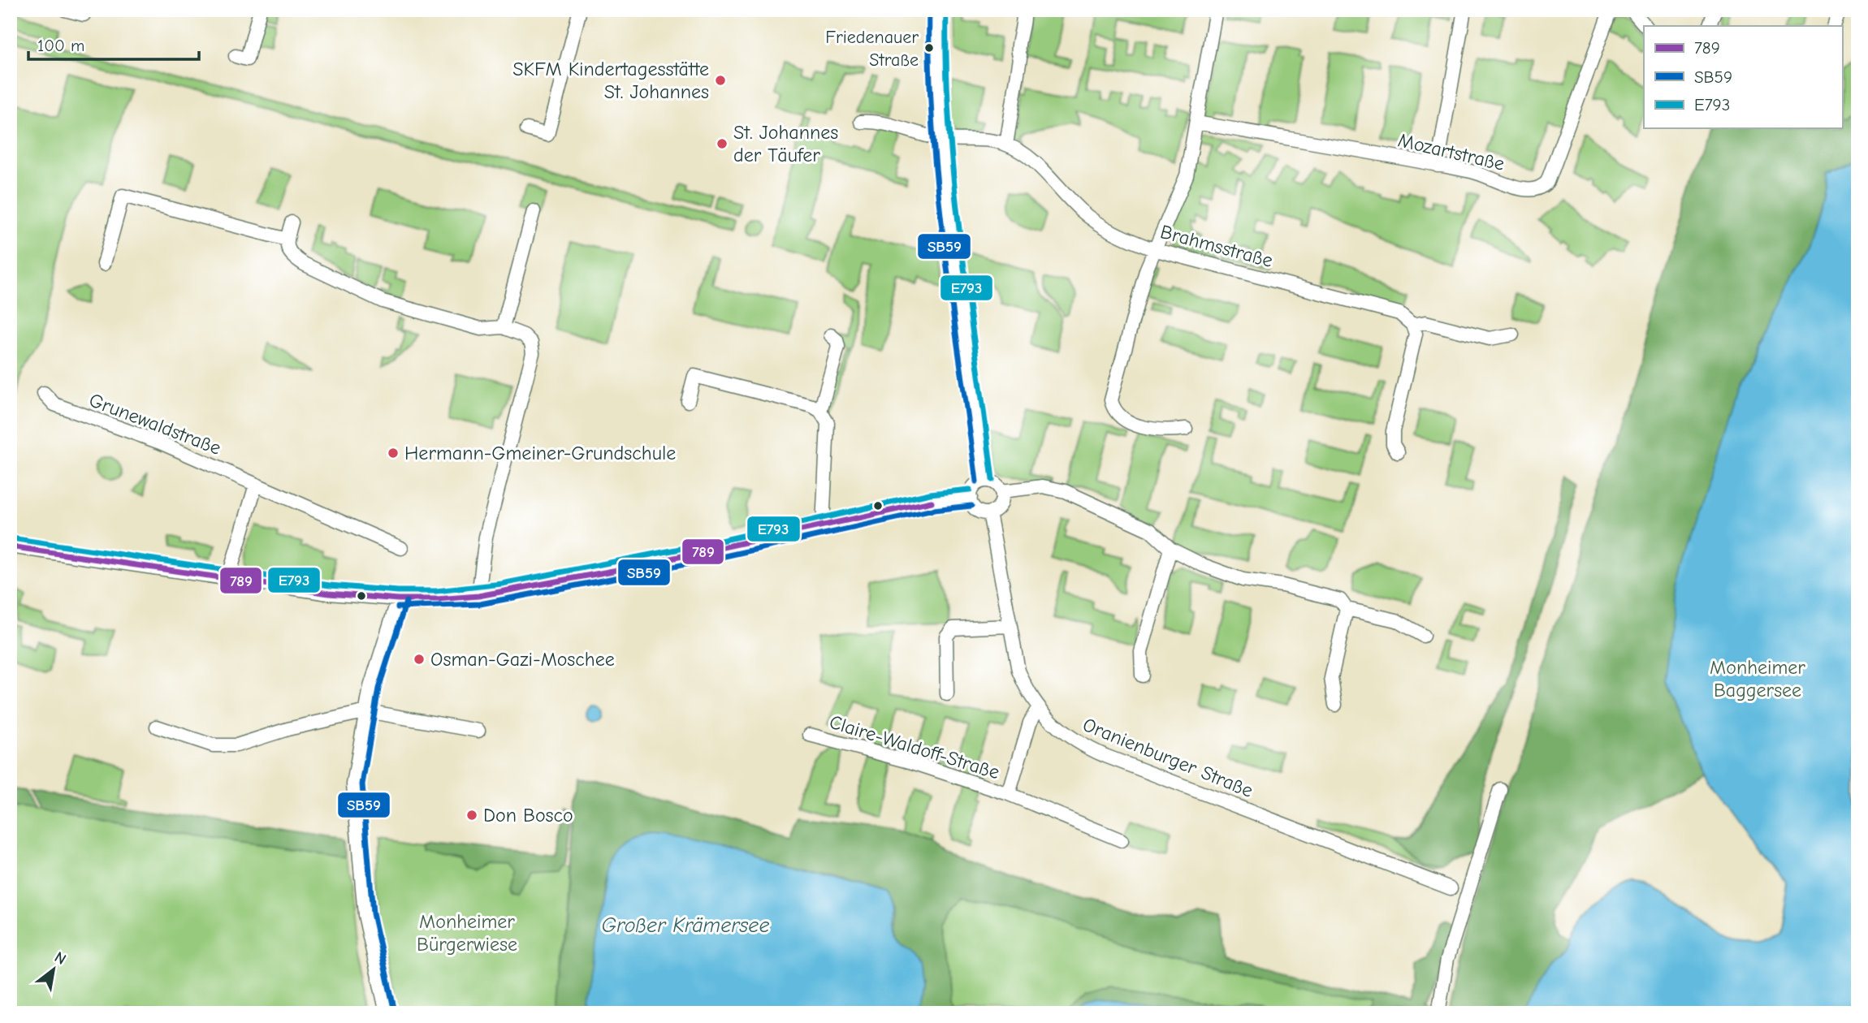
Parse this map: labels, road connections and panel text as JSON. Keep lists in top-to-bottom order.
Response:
{
  "streets": {
    "street": [
      "Mozartstraße",
      "Brahmsstraße",
      "Grunewaldstraße",
      "Claire-Waldoff-Straße",
      "Oranienburger Straße"
    ]
  },
  "crossings": [
    ["Claire-Waldoff-Straße", "Oranienburger Straße"]
  ],
  "water": ["Großer Krämersee"],
  "parks": ["Monheimer Baggersee", "Monheimer Bürgerwiese"],
  "places": [
    "Friedenauer Straße",
    "SKFM Kindertagesstätte St. Johannes",
    "St. Johannes der Täufer",
    "Hermann-Gmeiner-Grundschule",
    "Osman-Gazi-Moschee",
    "Don Bosco"
  ],
  "lines": ["transit line SB59", "transit line E793", "transit line 789"],
  "legend": ["789", "SB59", "E793"],
  "scale_bar": "100 m",
  "north": "top right"
}
